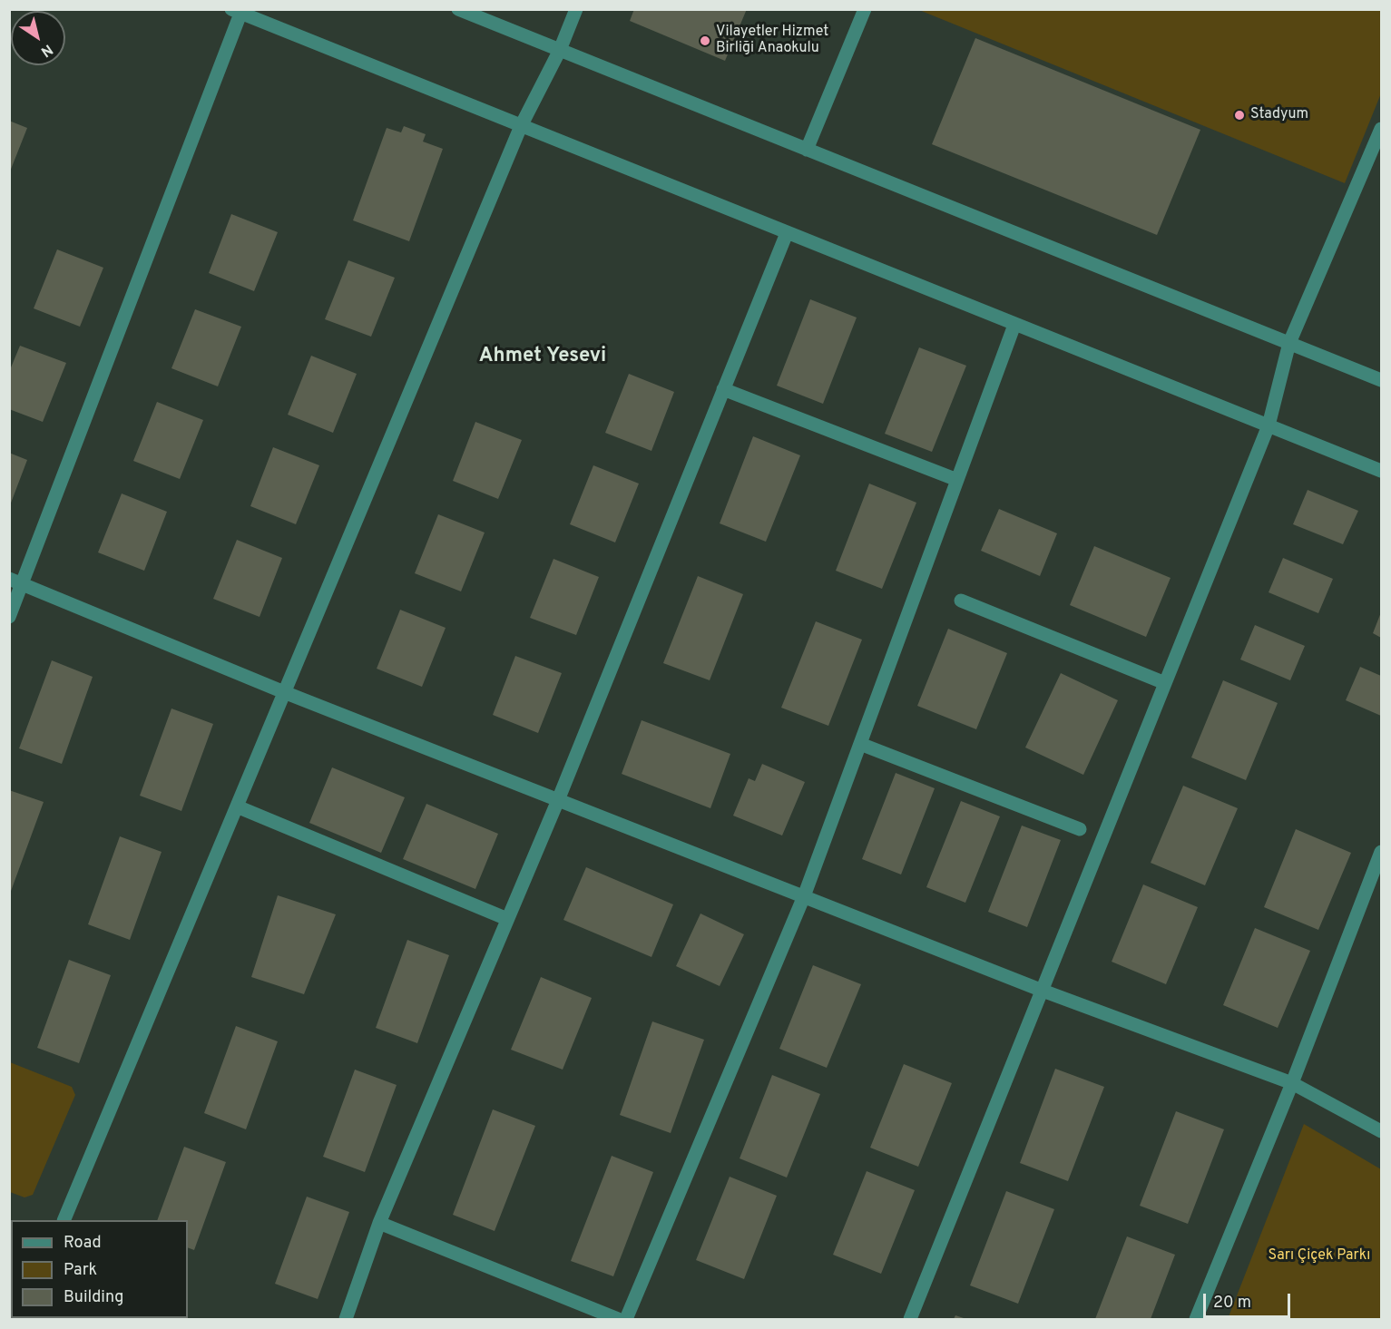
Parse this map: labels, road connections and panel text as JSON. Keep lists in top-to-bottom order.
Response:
{
  "districts": ["Ahmet Yesevi"],
  "parks": ["Sarı Çiçek Parkı"],
  "places": ["Vilayetler Hizmet Birliği Anaokulu", "Stadyum"],
  "legend": ["Road", "Park", "Building"],
  "scale_bar": "20 m",
  "north": "bottom right"
}
